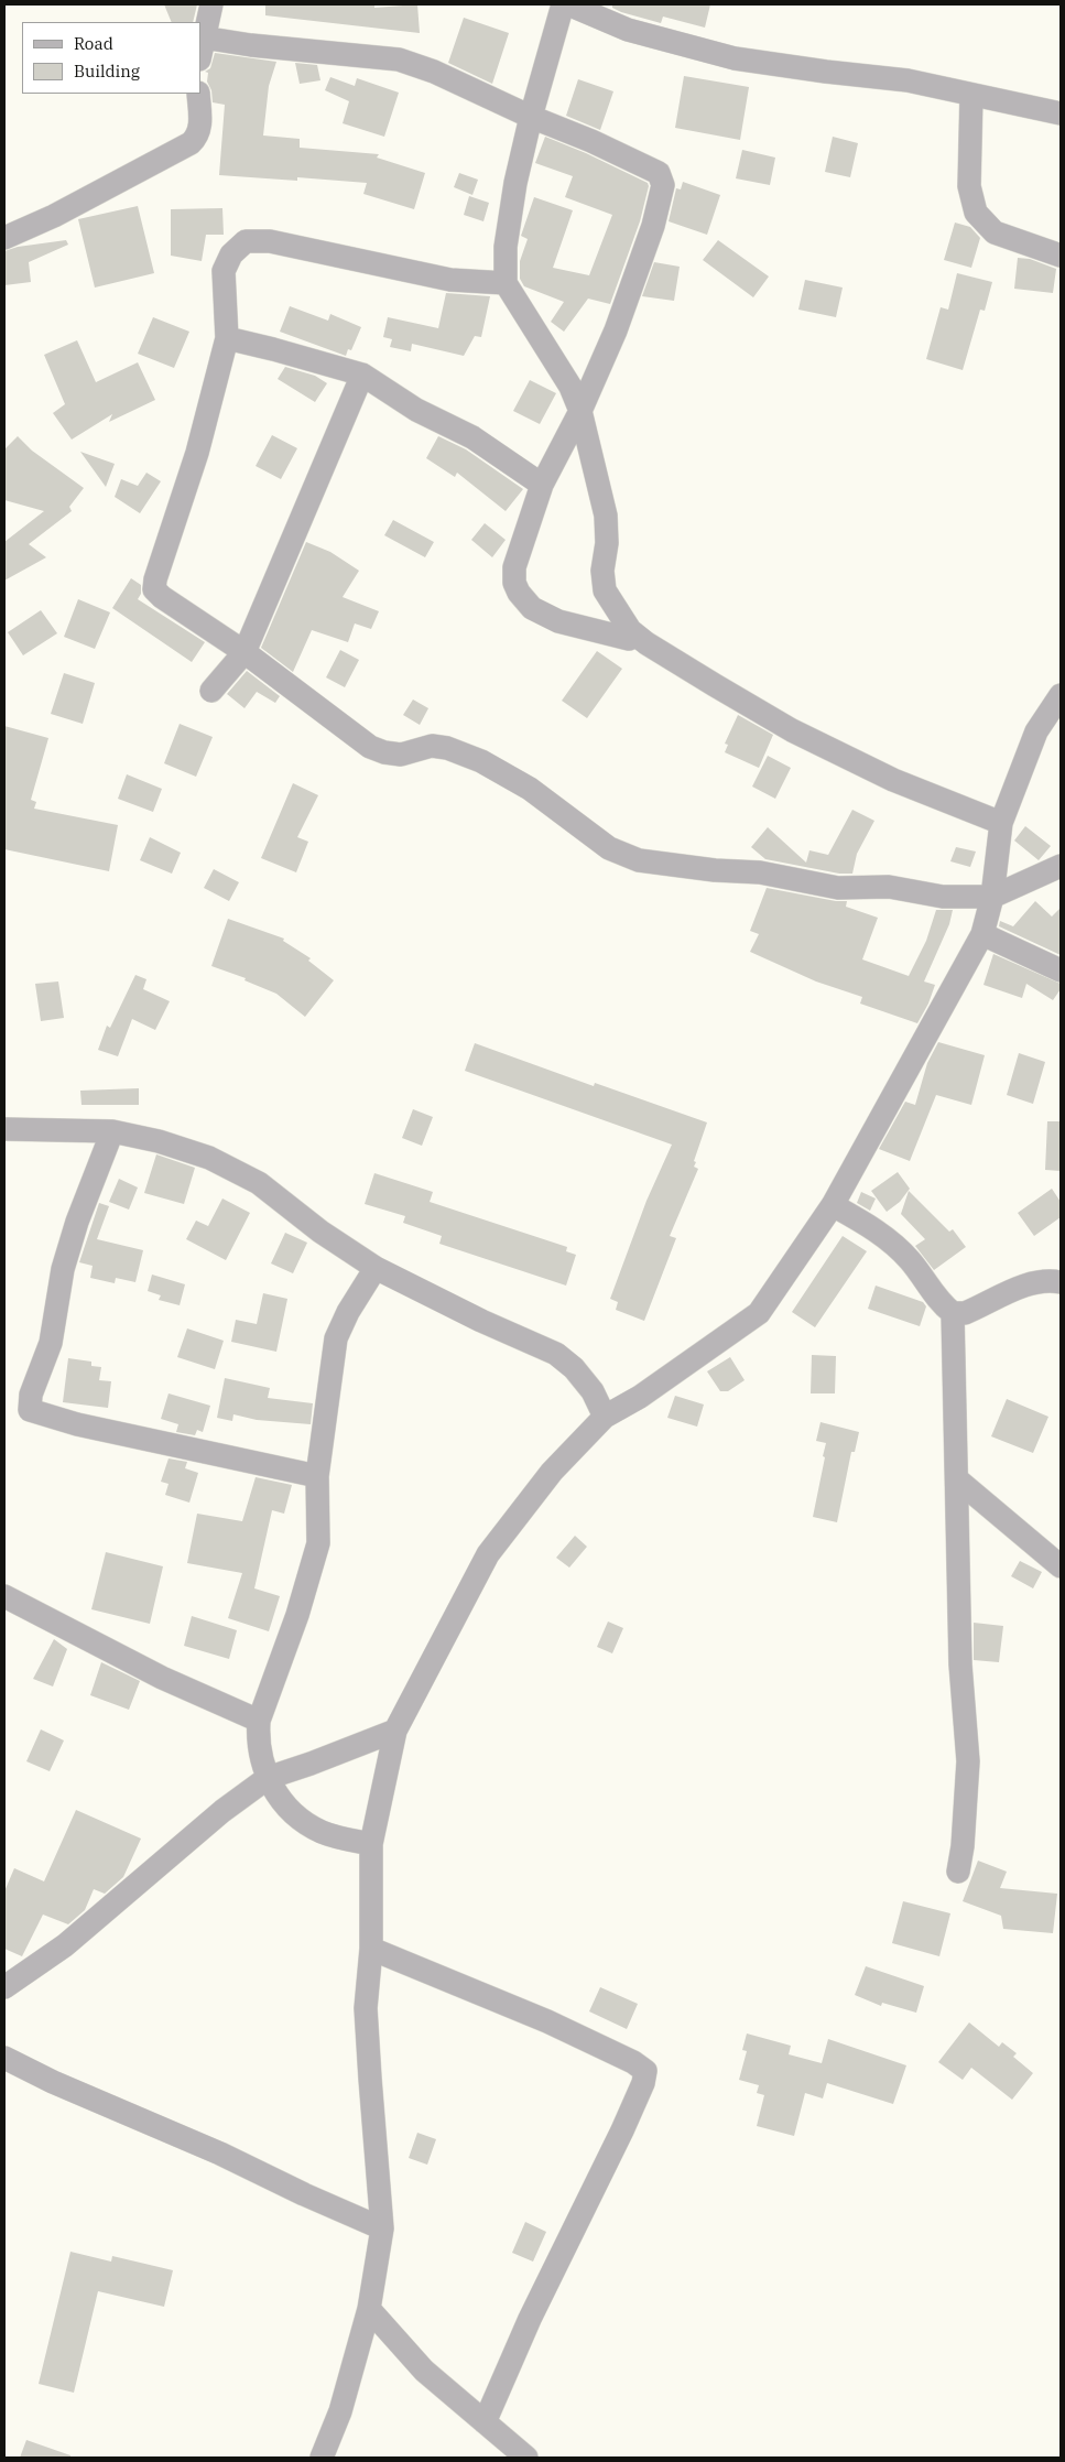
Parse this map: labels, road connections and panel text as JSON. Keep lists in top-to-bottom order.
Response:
{
  "legend": ["Road", "Building"]
}
